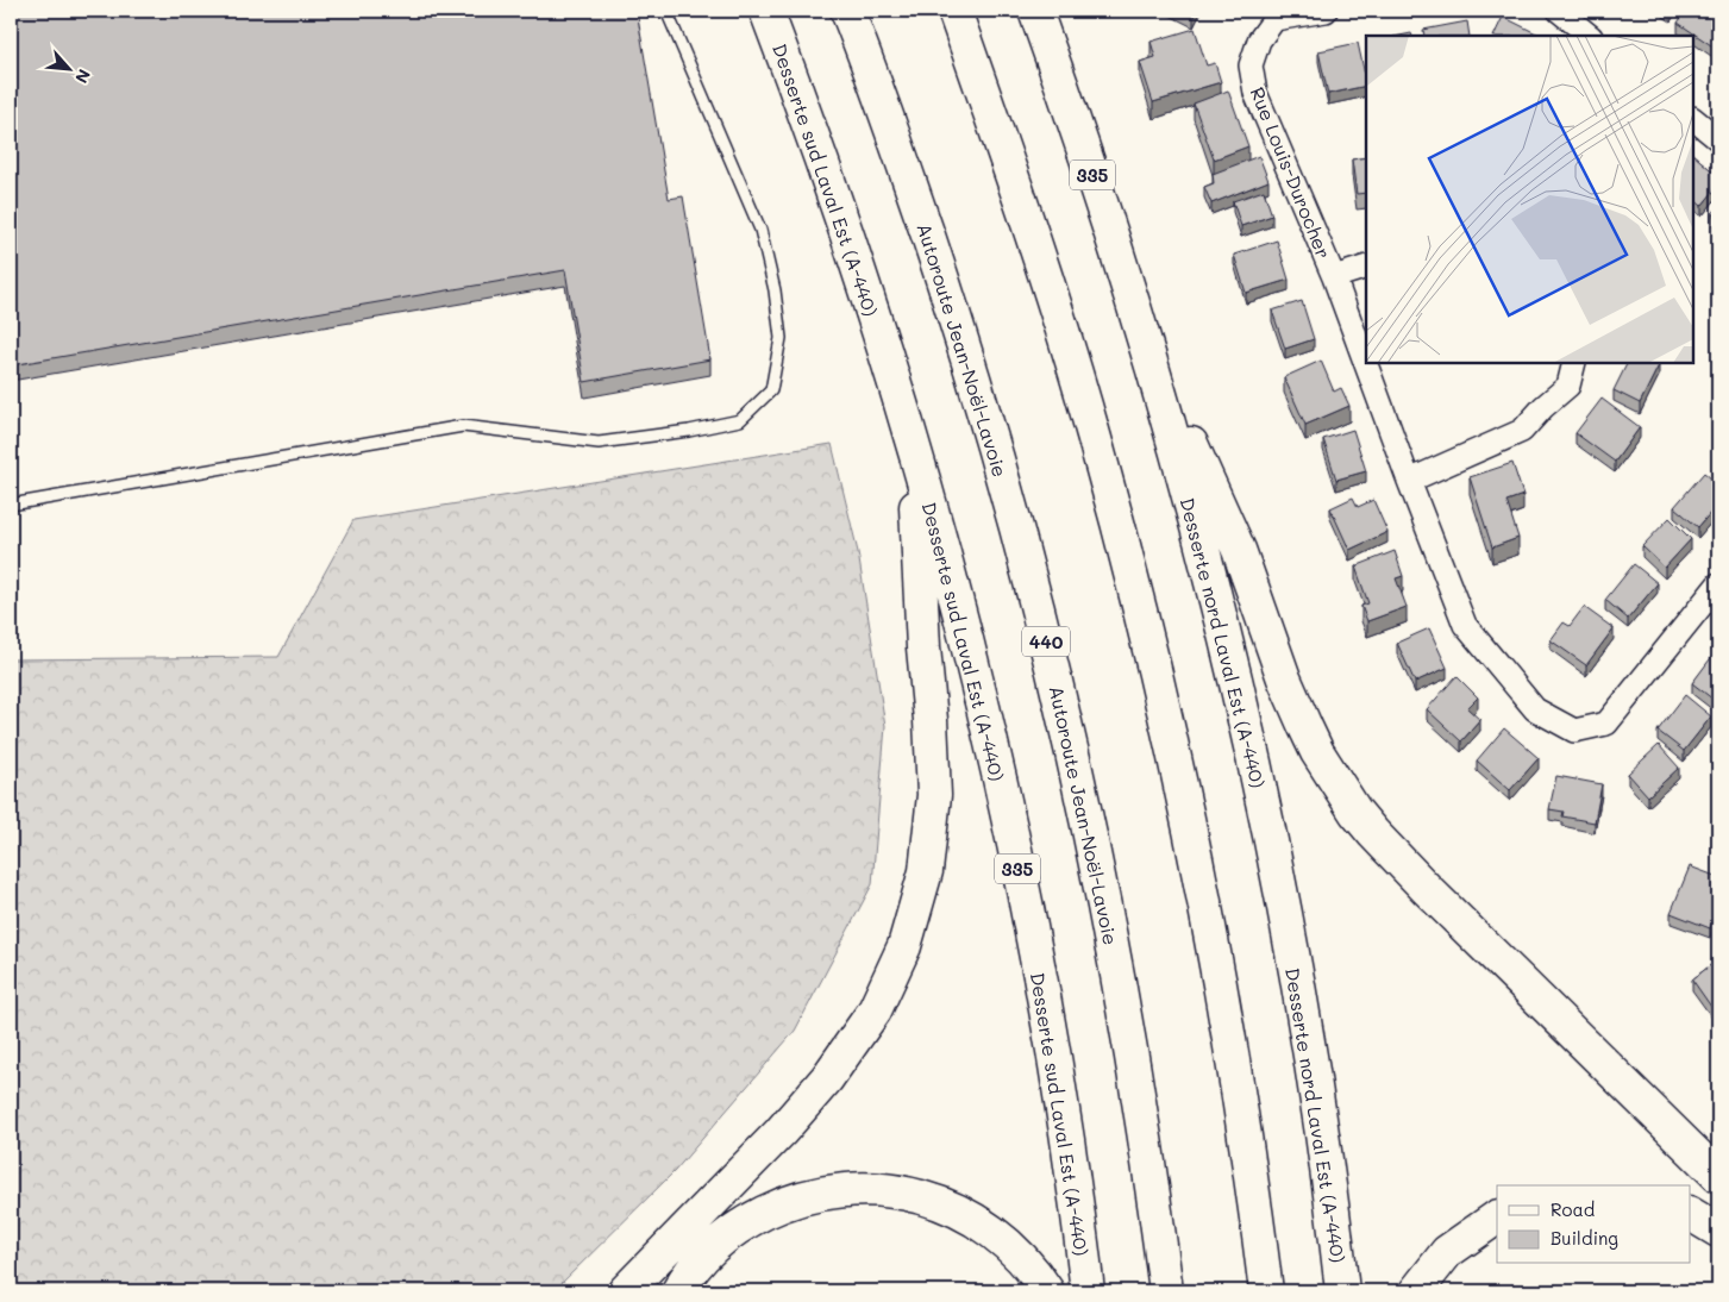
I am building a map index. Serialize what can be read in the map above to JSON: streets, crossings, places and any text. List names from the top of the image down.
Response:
{
  "streets": {
    "highway": [
      "335",
      "Desserte sud Laval Est (A-440)",
      "Autoroute Jean-Noël-Lavoie",
      "440",
      "Desserte nord Laval Est (A-440)"
    ],
    "street": ["Rue Louis-Durocher"]
  },
  "crossings": [
    ["335", "Desserte nord Laval Est (A-440)"]
  ],
  "legend": ["Road", "Building"],
  "north": "bottom right"
}
